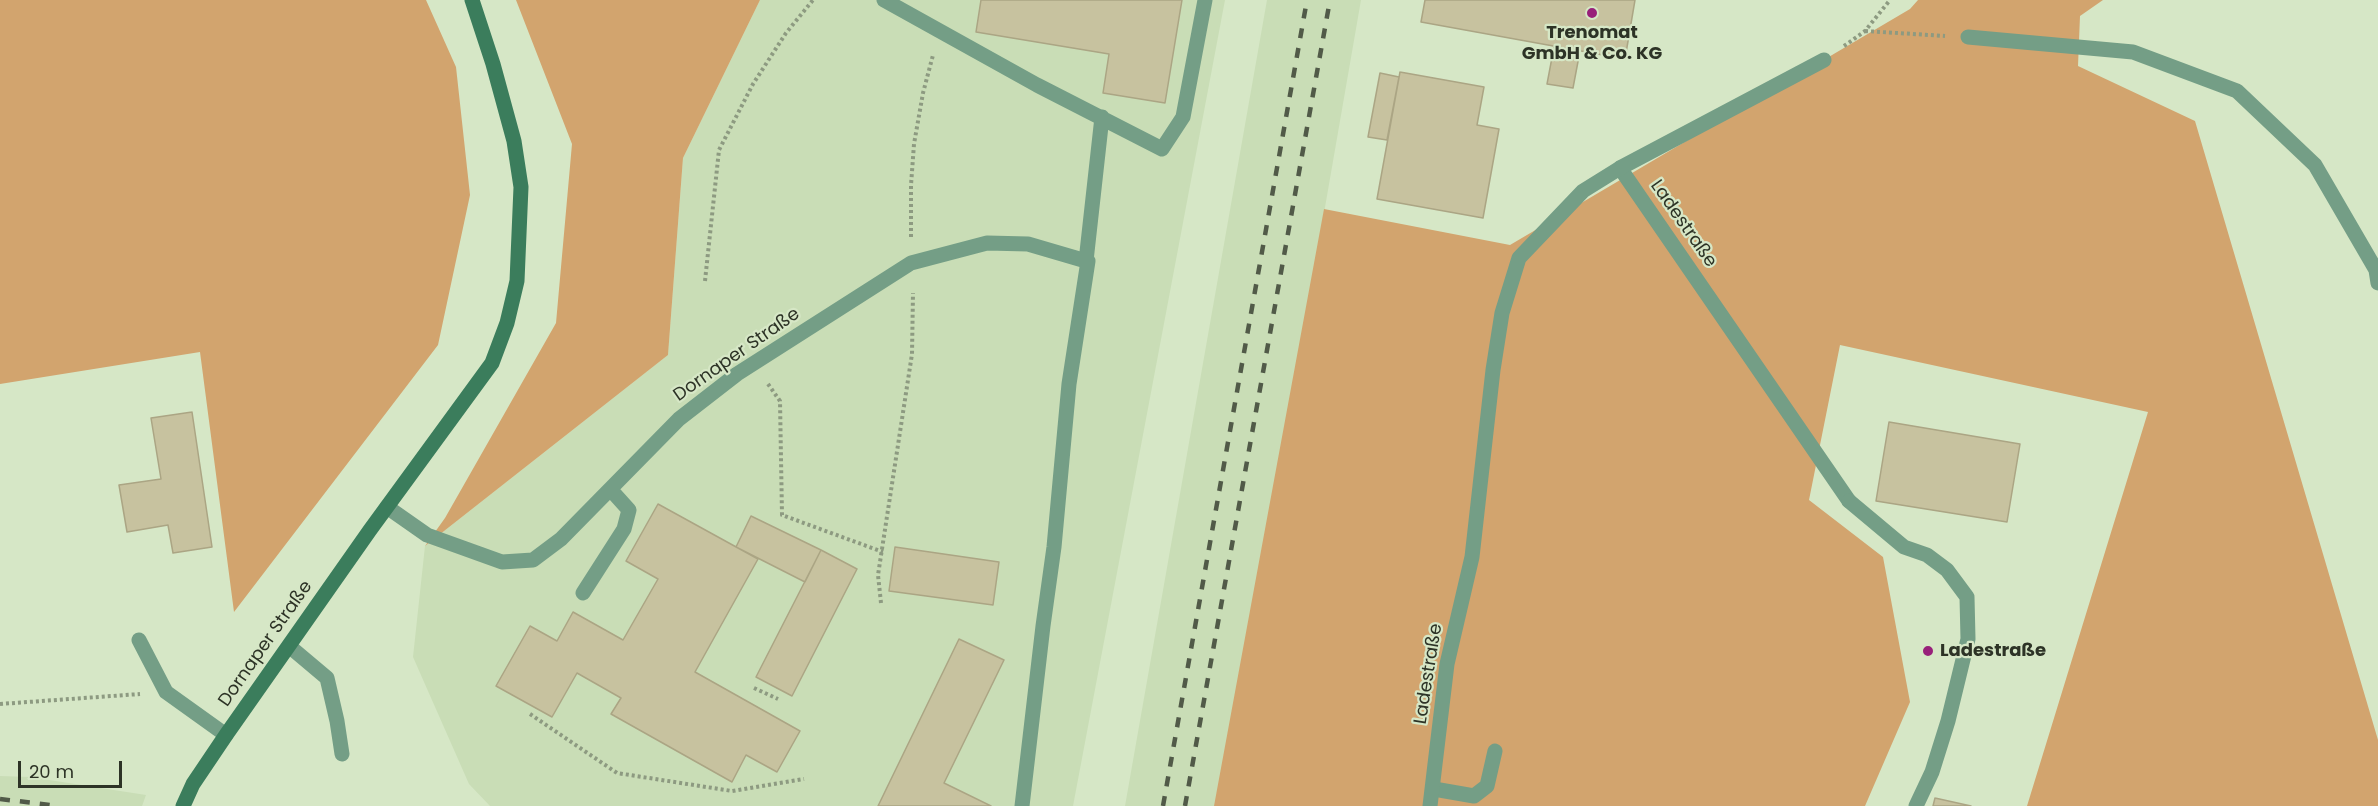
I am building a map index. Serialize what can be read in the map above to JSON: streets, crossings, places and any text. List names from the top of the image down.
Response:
{
  "streets": {
    "main road": ["Dornaper Straße"],
    "street": ["Ladestraße"]
  },
  "places": ["Trenomat GmbH & Co. KG", "Ladestraße"],
  "scale_bar": "20 m"
}
